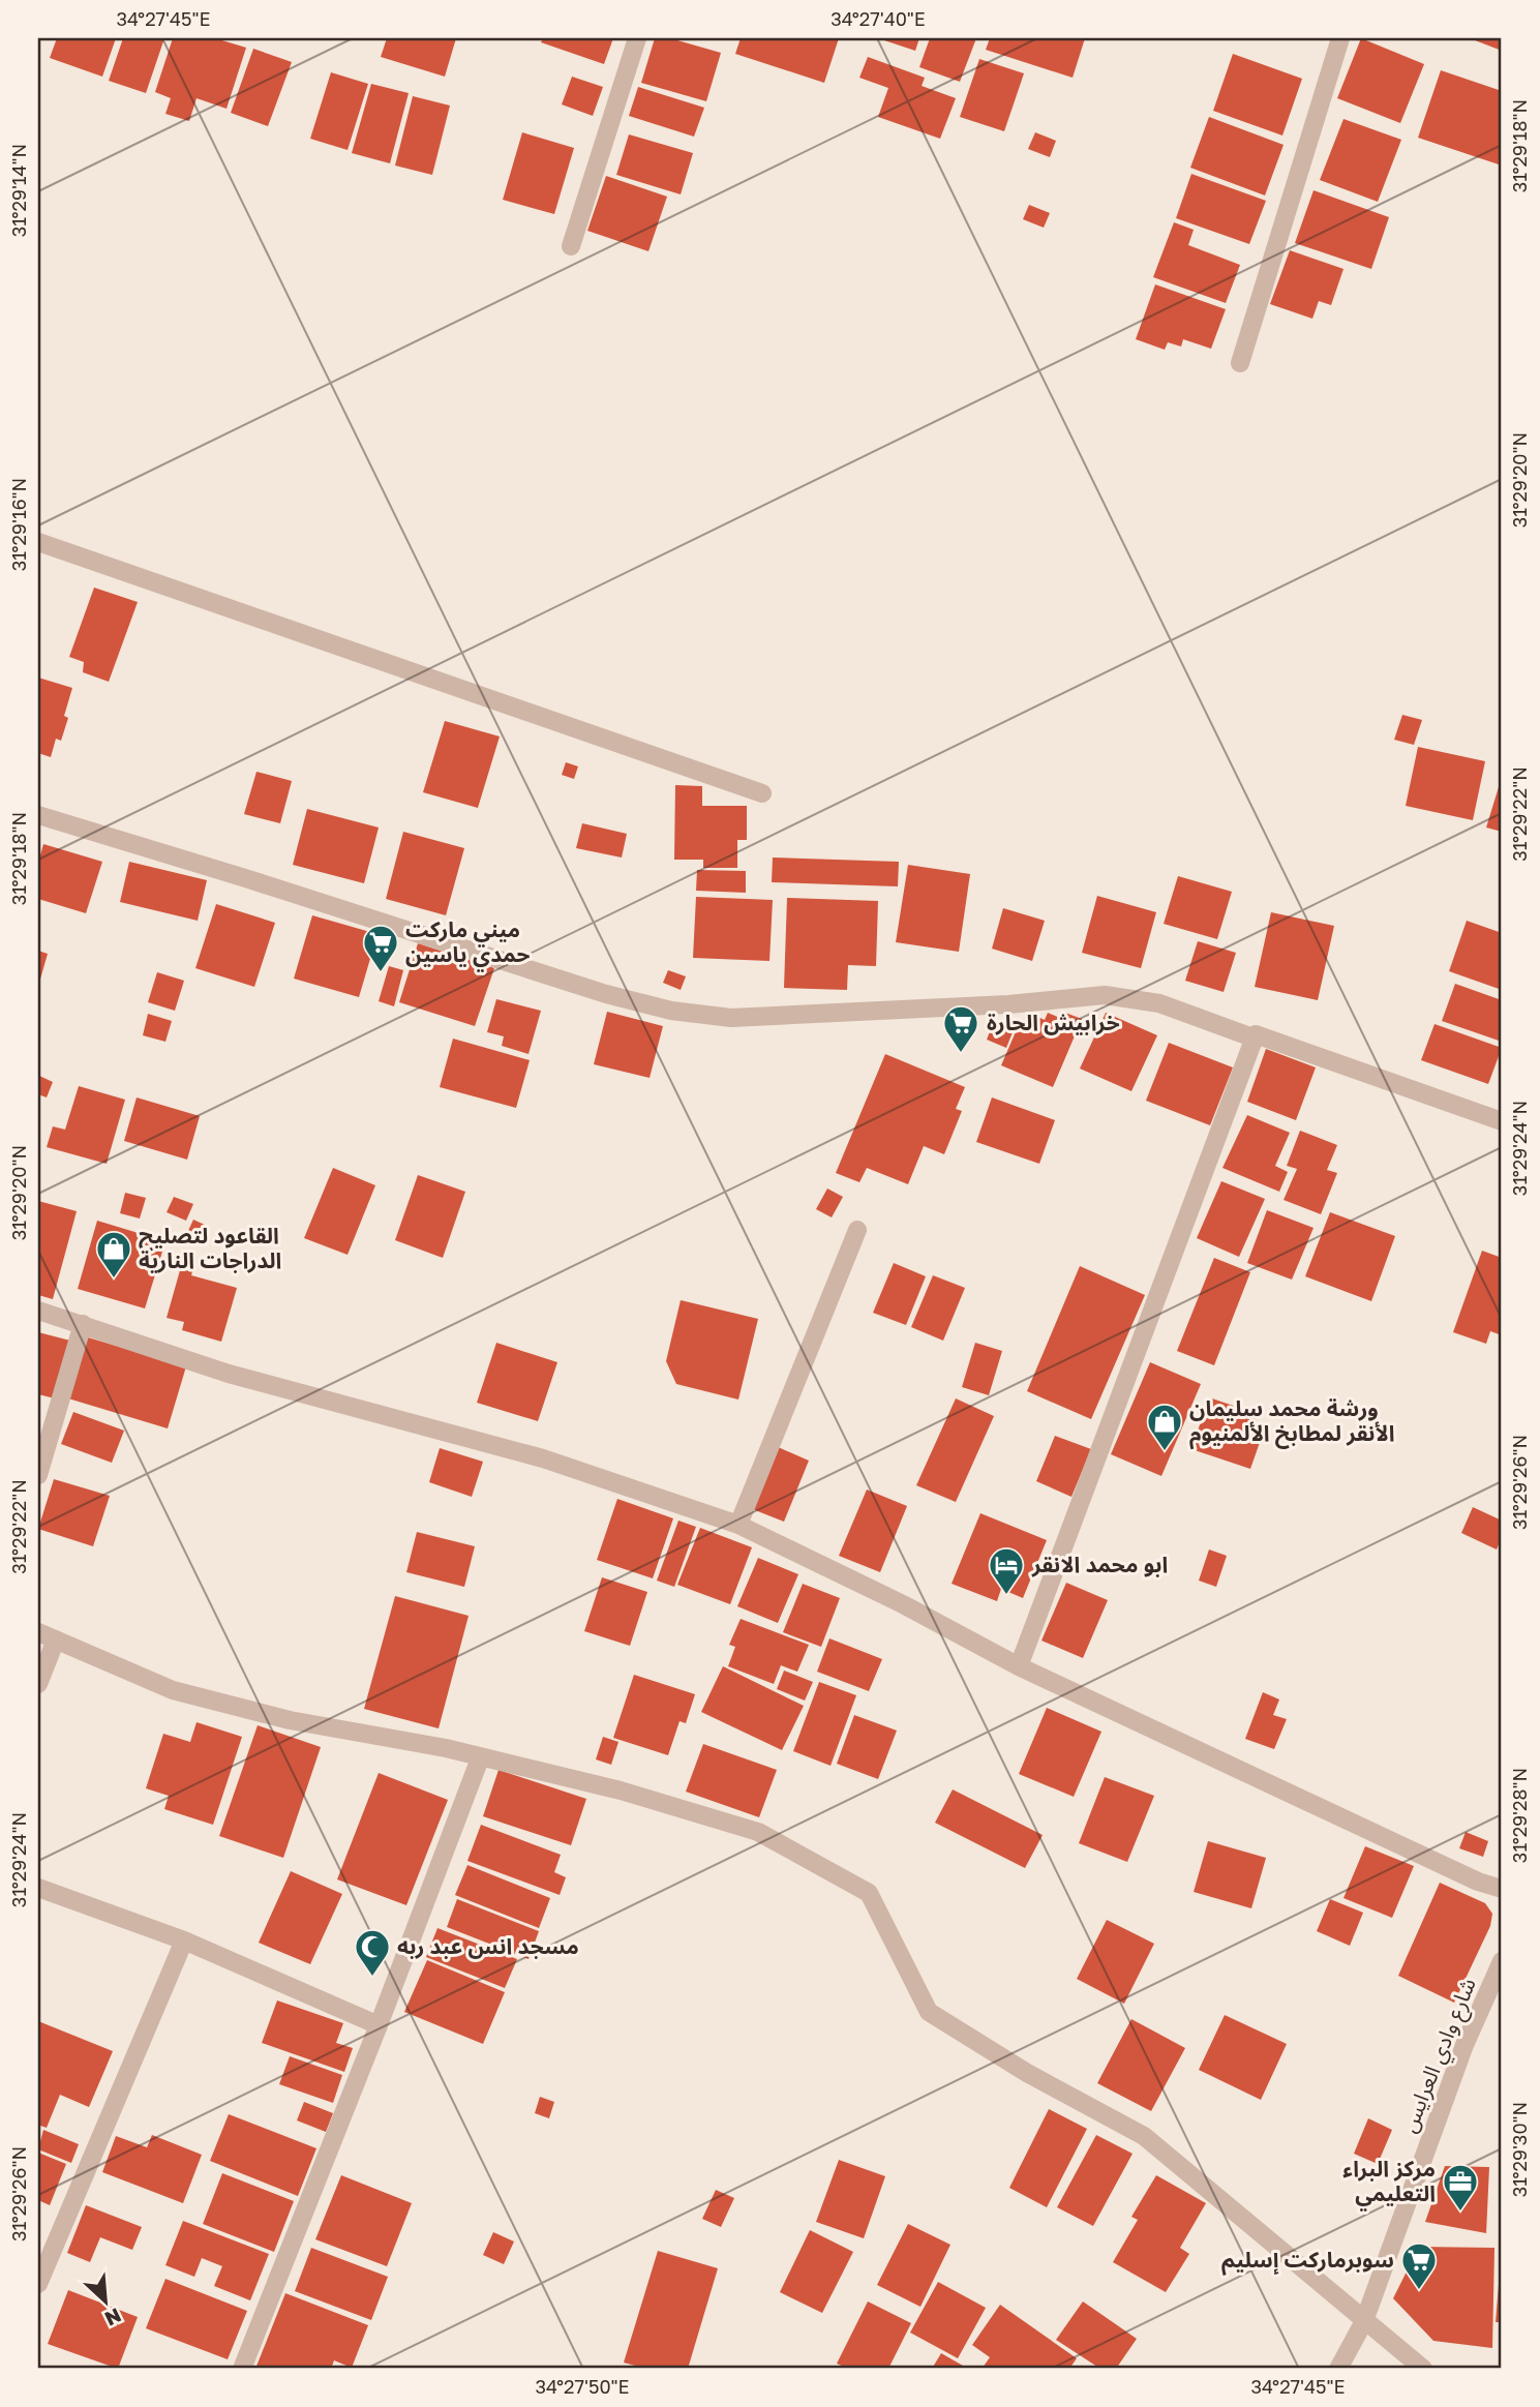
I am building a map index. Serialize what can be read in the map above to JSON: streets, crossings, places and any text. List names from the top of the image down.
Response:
{
  "streets": {
    "street": ["شارع وادي العرايس"]
  },
  "places": {
    "supermarket": ["ميني ماركت حمدي ياسين", "خرابيش الحارة", "سوبرماركت إسليم"],
    "shop": ["القاعود لتصليح الدراجات النارية", "ورشة محمد سليمان الأنقر لمطابخ الألمنيوم"],
    "hotel": ["ابو محمد الانقر"],
    "mosque": ["مسجد انس عبد ربه"],
    "office": ["مركز البراء التعليمي"]
  },
  "north": "bottom right",
  "coordinates": [
    "34°27'45\"E",
    "34°27'40\"E",
    "31°29'18\"N",
    "31°29'14\"N",
    "31°29'20\"N",
    "31°29'16\"N",
    "31°29'22\"N",
    "31°29'24\"N",
    "31°29'26\"N",
    "31°29'28\"N",
    "31°29'30\"N",
    "34°27'50\"E"
  ]
}
